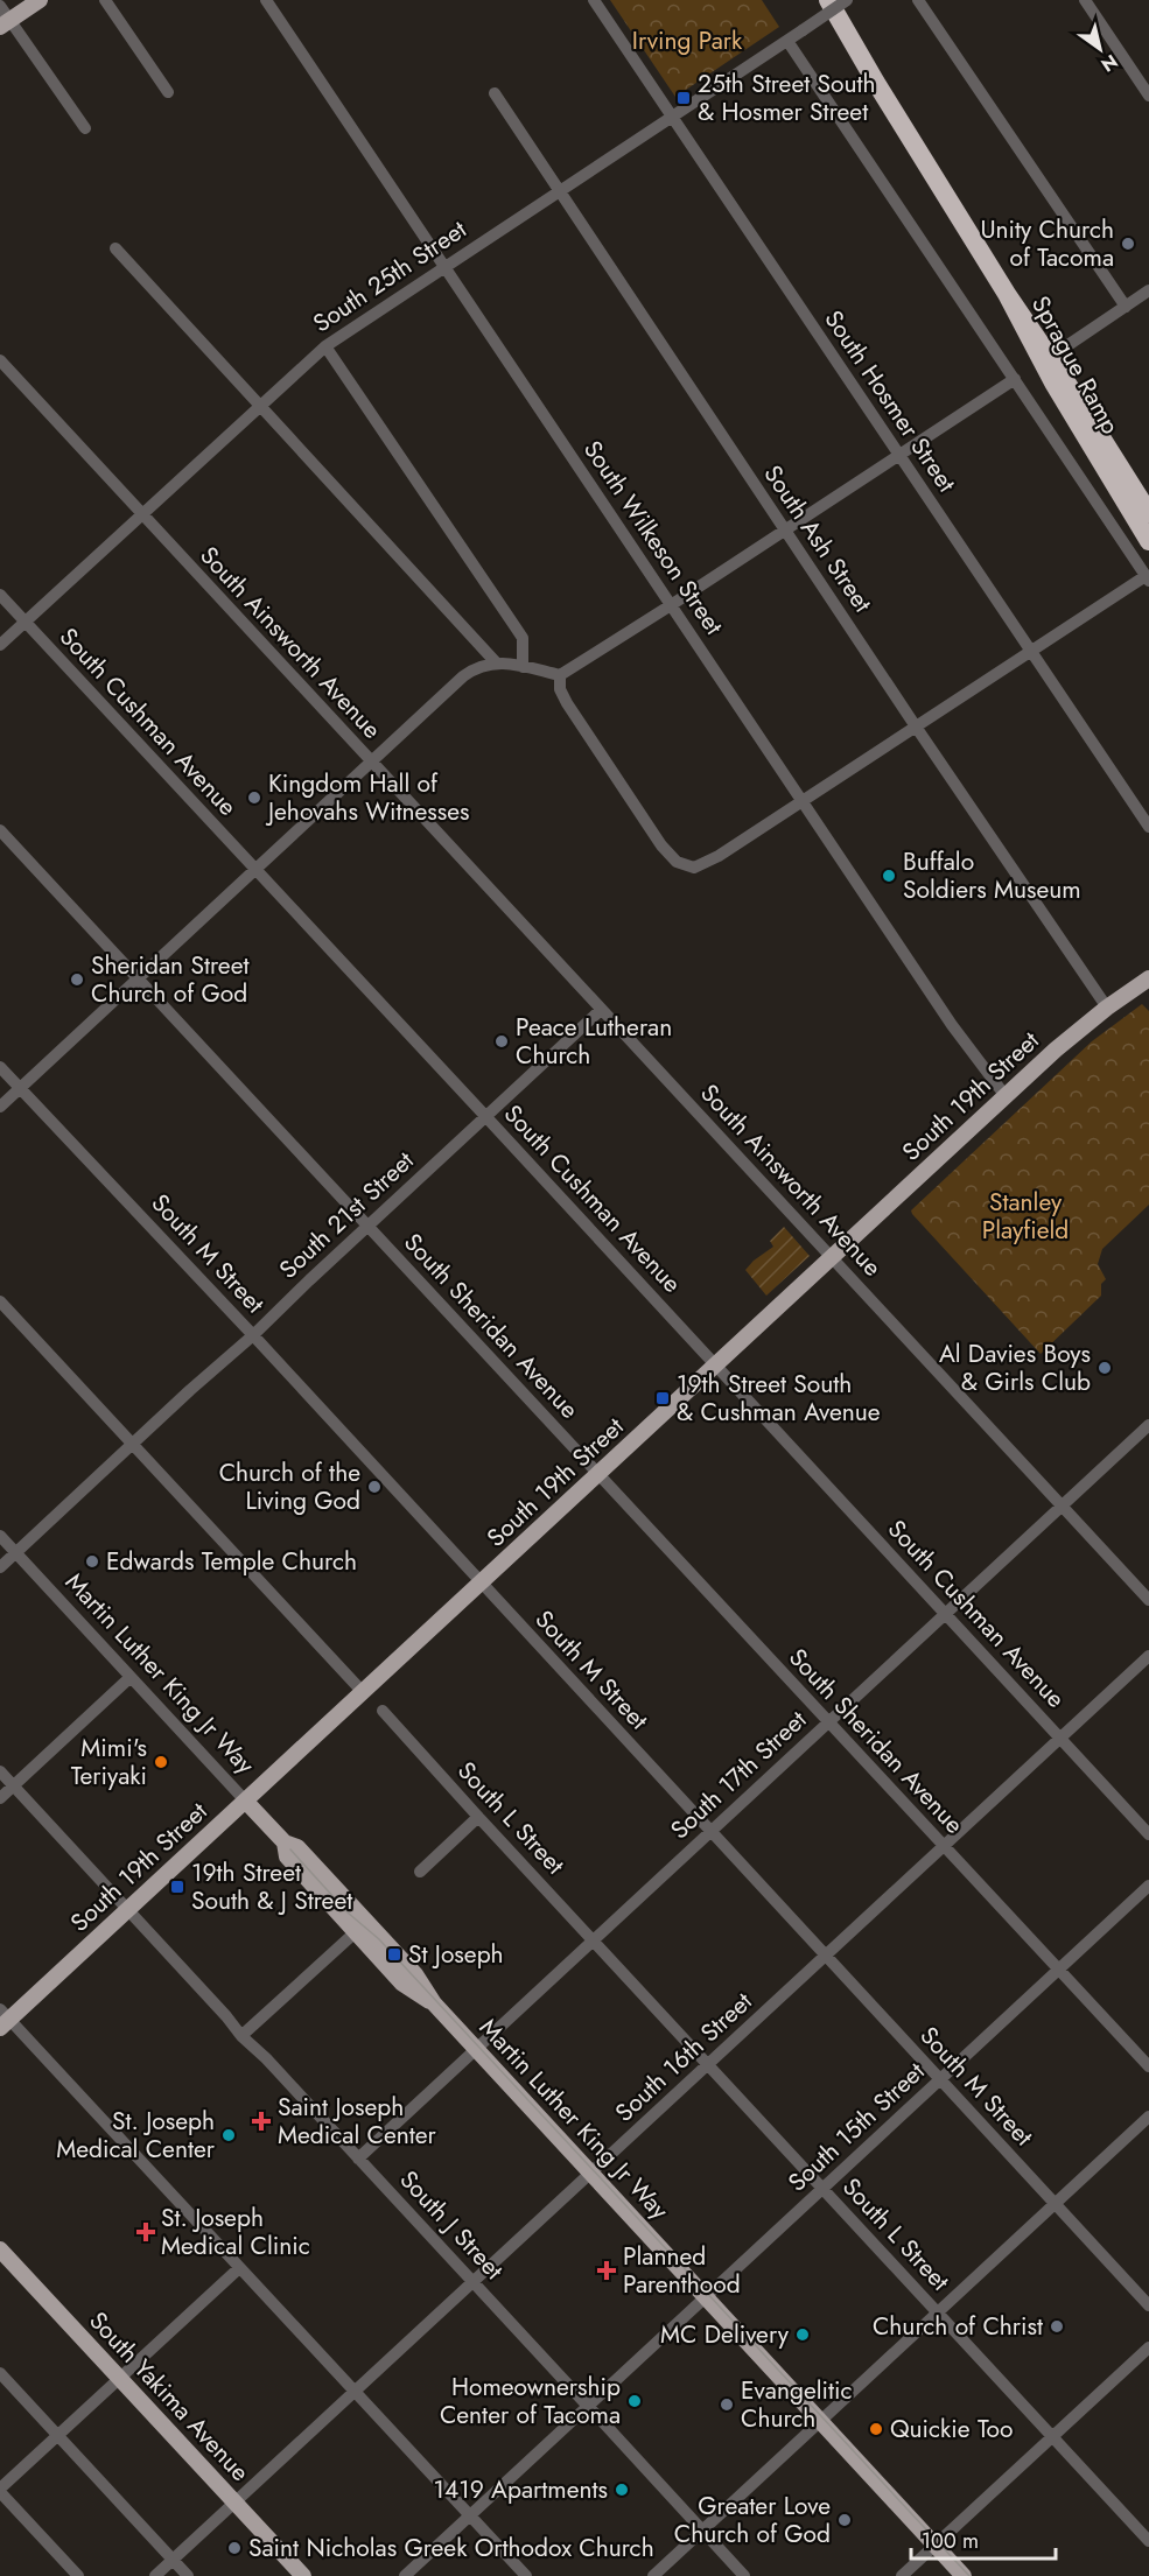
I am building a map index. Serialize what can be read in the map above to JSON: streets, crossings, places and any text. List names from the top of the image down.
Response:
{
  "streets": {
    "highway": ["Sprague Ramp"],
    "main road": ["South 19th Street", "Martin Luther King Jr Way", "South Yakima Avenue"],
    "street": [
      "South 25th Street",
      "South Hosmer Street",
      "South Wilkeson Street",
      "South Ash Street",
      "South Ainsworth Avenue",
      "South Cushman Avenue",
      "South 21st Street",
      "South M Street",
      "South Sheridan Avenue",
      "South 17th Street",
      "South L Street",
      "South 16th Street",
      "South 15th Street",
      "South J Street"
    ]
  },
  "crossings": [
    ["South 25th Street", "South Hosmer Street"],
    ["South 25th Street", "South Wilkeson Street"],
    ["South 25th Street", "South Ash Street"],
    ["South 25th Street", "South Ainsworth Avenue"],
    ["South 25th Street", "South Cushman Avenue"],
    ["South Wilkeson Street", "South 19th Street"],
    ["South Ash Street", "South 19th Street"],
    ["South Ainsworth Avenue", "South 19th Street"],
    ["South Ainsworth Avenue", "South 21st Street"],
    ["South Ainsworth Avenue", "South 17th Street"],
    ["South Cushman Avenue", "South 19th Street"],
    ["South Cushman Avenue", "South 21st Street"],
    ["South Cushman Avenue", "South 17th Street"],
    ["South Cushman Avenue", "South 16th Street"],
    ["South 19th Street", "South M Street"],
    ["South 19th Street", "South Sheridan Avenue"],
    ["South 19th Street", "Martin Luther King Jr Way"],
    ["South 21st Street", "South M Street"],
    ["South 21st Street", "South Sheridan Avenue"],
    ["South 21st Street", "Martin Luther King Jr Way"],
    ["South M Street", "South 17th Street"],
    ["South M Street", "South 16th Street"],
    ["South M Street", "South 15th Street"],
    ["South Sheridan Avenue", "South 17th Street"],
    ["South Sheridan Avenue", "South 16th Street"],
    ["South Sheridan Avenue", "South 15th Street"],
    ["Martin Luther King Jr Way", "South 17th Street"],
    ["Martin Luther King Jr Way", "South 16th Street"],
    ["Martin Luther King Jr Way", "South 15th Street"],
    ["South 17th Street", "South L Street"],
    ["South 17th Street", "South J Street"],
    ["South L Street", "South 16th Street"],
    ["South L Street", "South 15th Street"],
    ["South 16th Street", "South J Street"],
    ["South 16th Street", "South Yakima Avenue"],
    ["South 15th Street", "South J Street"]
  ],
  "parks": ["Irving Park", "Stanley Playfield"],
  "places": {
    "transit": [
      "25th Street South & Hosmer Street",
      "19th Street South & Cushman Avenue",
      "19th Street South & J Street",
      "St Joseph"
    ],
    "other": [
      "Unity Church of Tacoma",
      "Kingdom Hall of Jehovahs Witnesses",
      "Buffalo Soldiers Museum",
      "Sheridan Street Church of God",
      "Peace Lutheran Church",
      "Al Davies Boys & Girls Club",
      "Church of the Living God",
      "Edwards Temple Church",
      "Mimi's Teriyaki",
      "St. Joseph Medical Center",
      "Church of Christ",
      "MC Delivery",
      "Homeownership Center of Tacoma",
      "Evangelitic Church",
      "Quickie Too",
      "1419 Apartments",
      "Greater Love Church of God",
      "Saint Nicholas Greek Orthodox Church"
    ],
    "health": ["Saint Joseph Medical Center", "St. Joseph Medical Clinic", "Planned Parenthood"]
  },
  "scale_bar": "100 m",
  "north": "bottom right"
}
